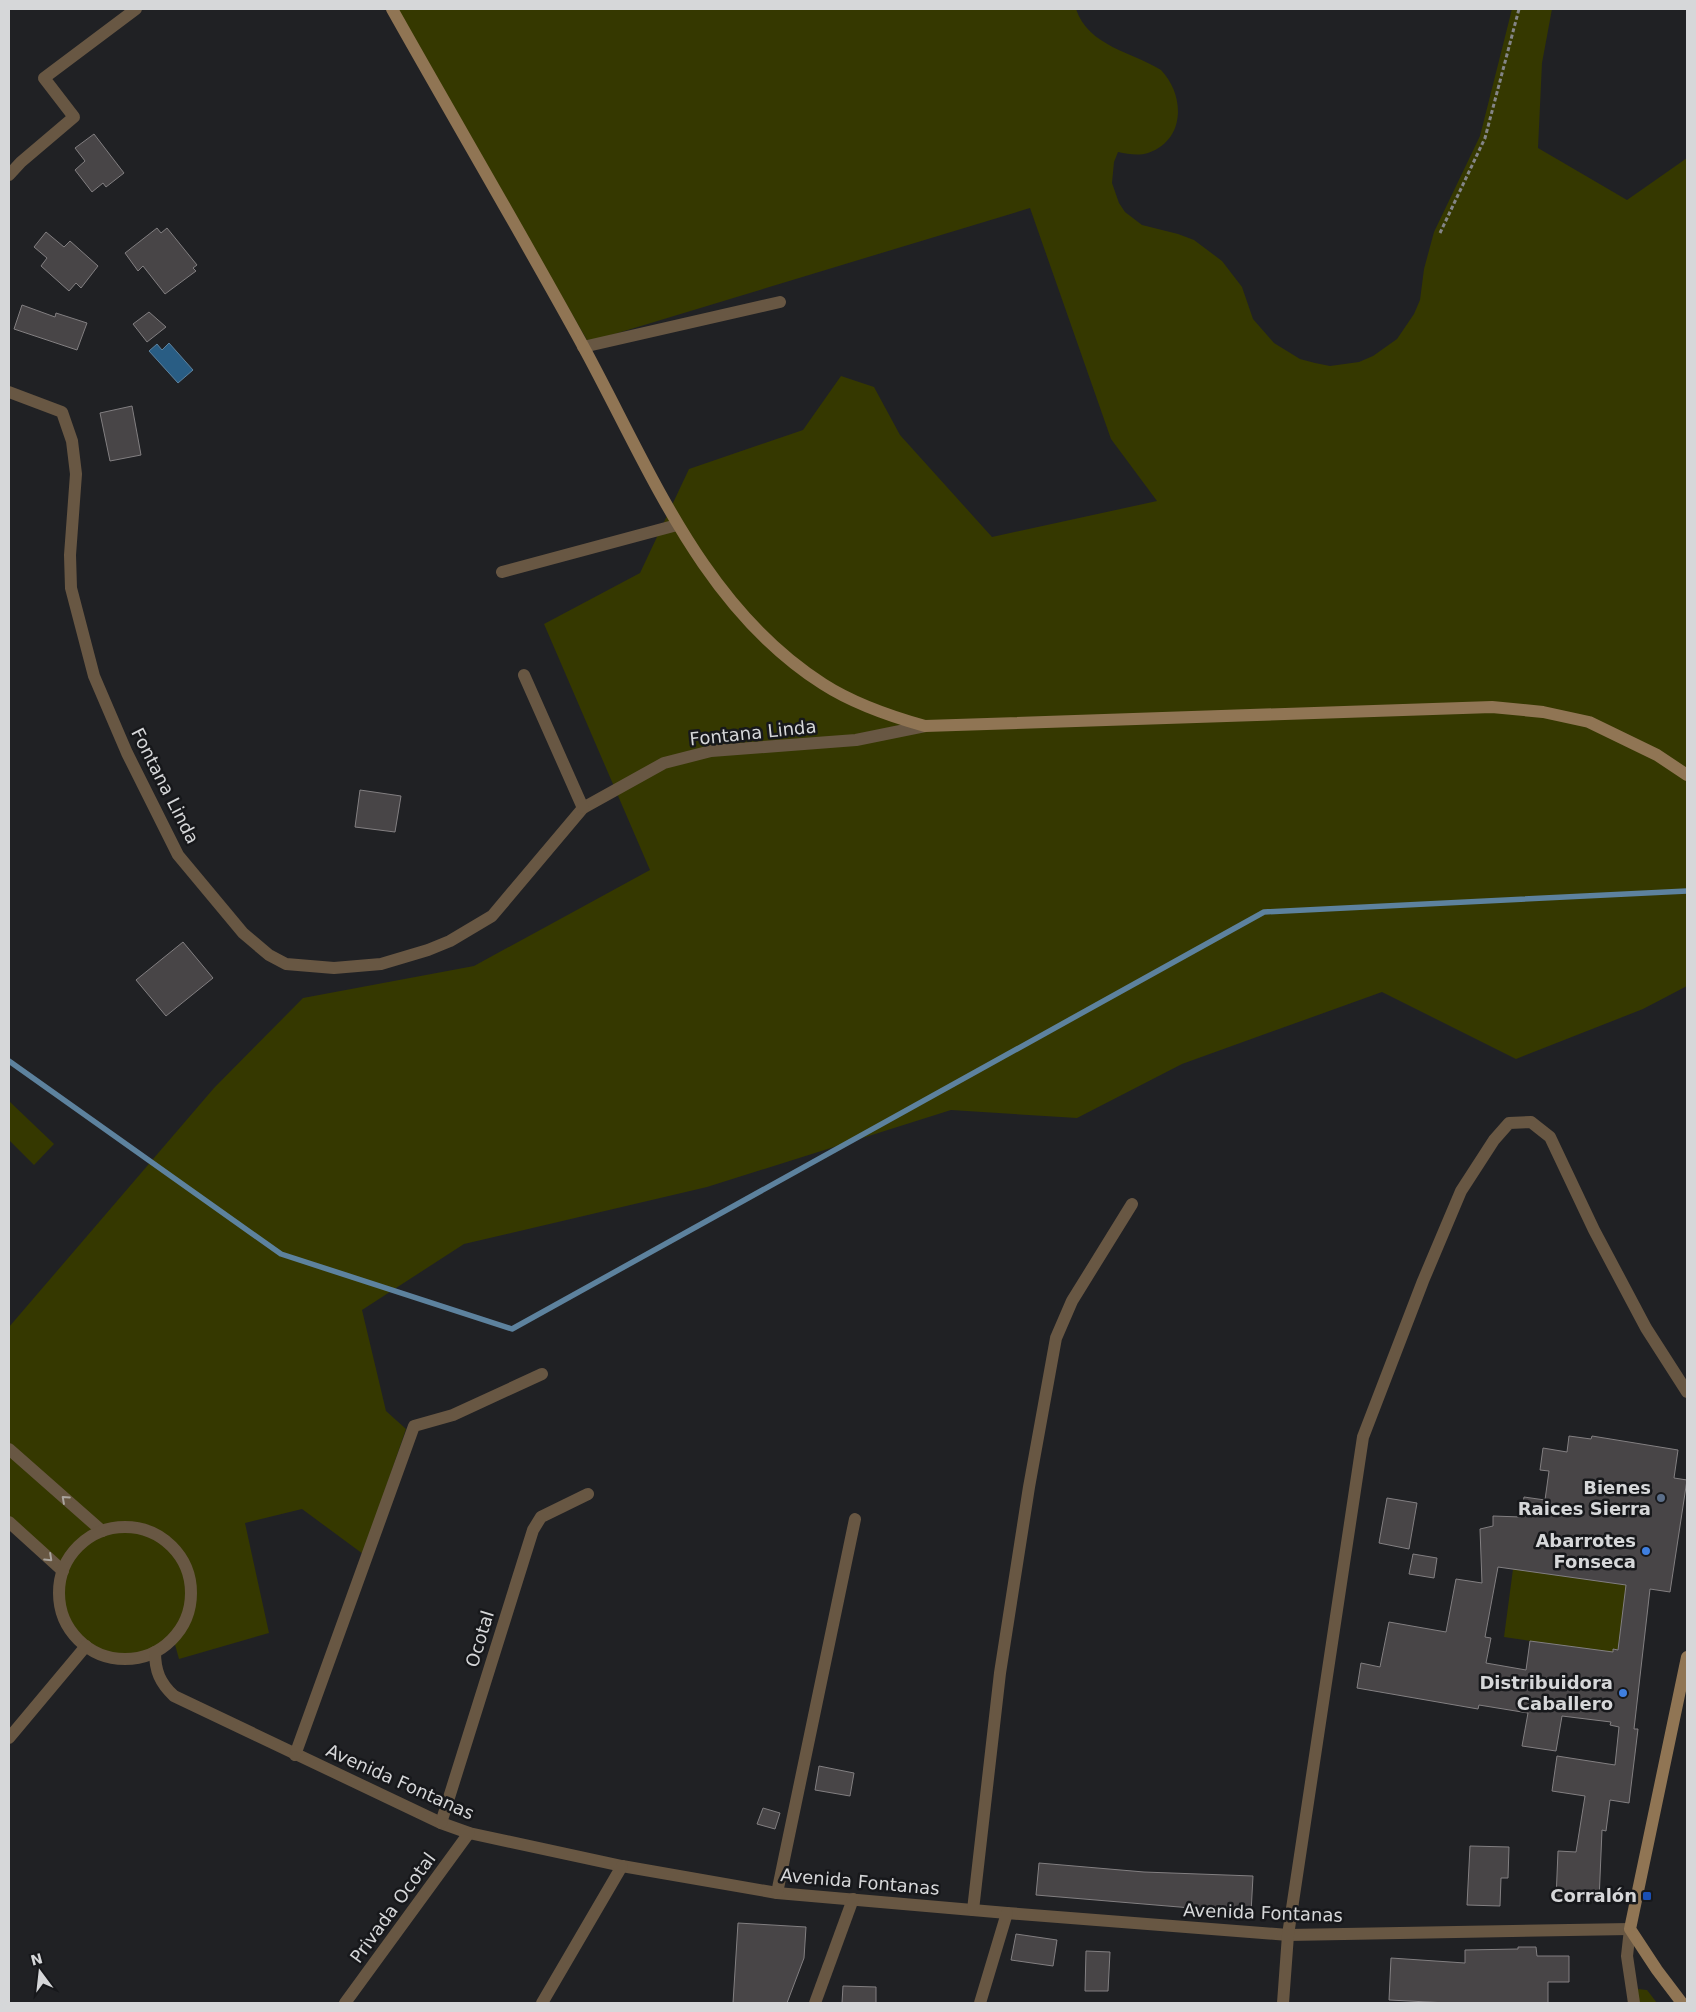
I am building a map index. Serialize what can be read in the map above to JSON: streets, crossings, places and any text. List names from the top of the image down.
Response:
{
  "streets": {
    "street": [
      "Fontana Linda",
      "Ocotal",
      "Avenida Fontanas",
      "Privada Ocotal"
    ]
  },
  "crossings": [
    ["Ocotal", "Avenida Fontanas"],
    ["Avenida Fontanas", "Privada Ocotal"]
  ],
  "places": {
    "other": ["Bienes Raices Sierra", "Abarrotes Fonseca", "Distribuidora Caballero"],
    "transit": ["Corralón"]
  },
  "north": "top"
}
